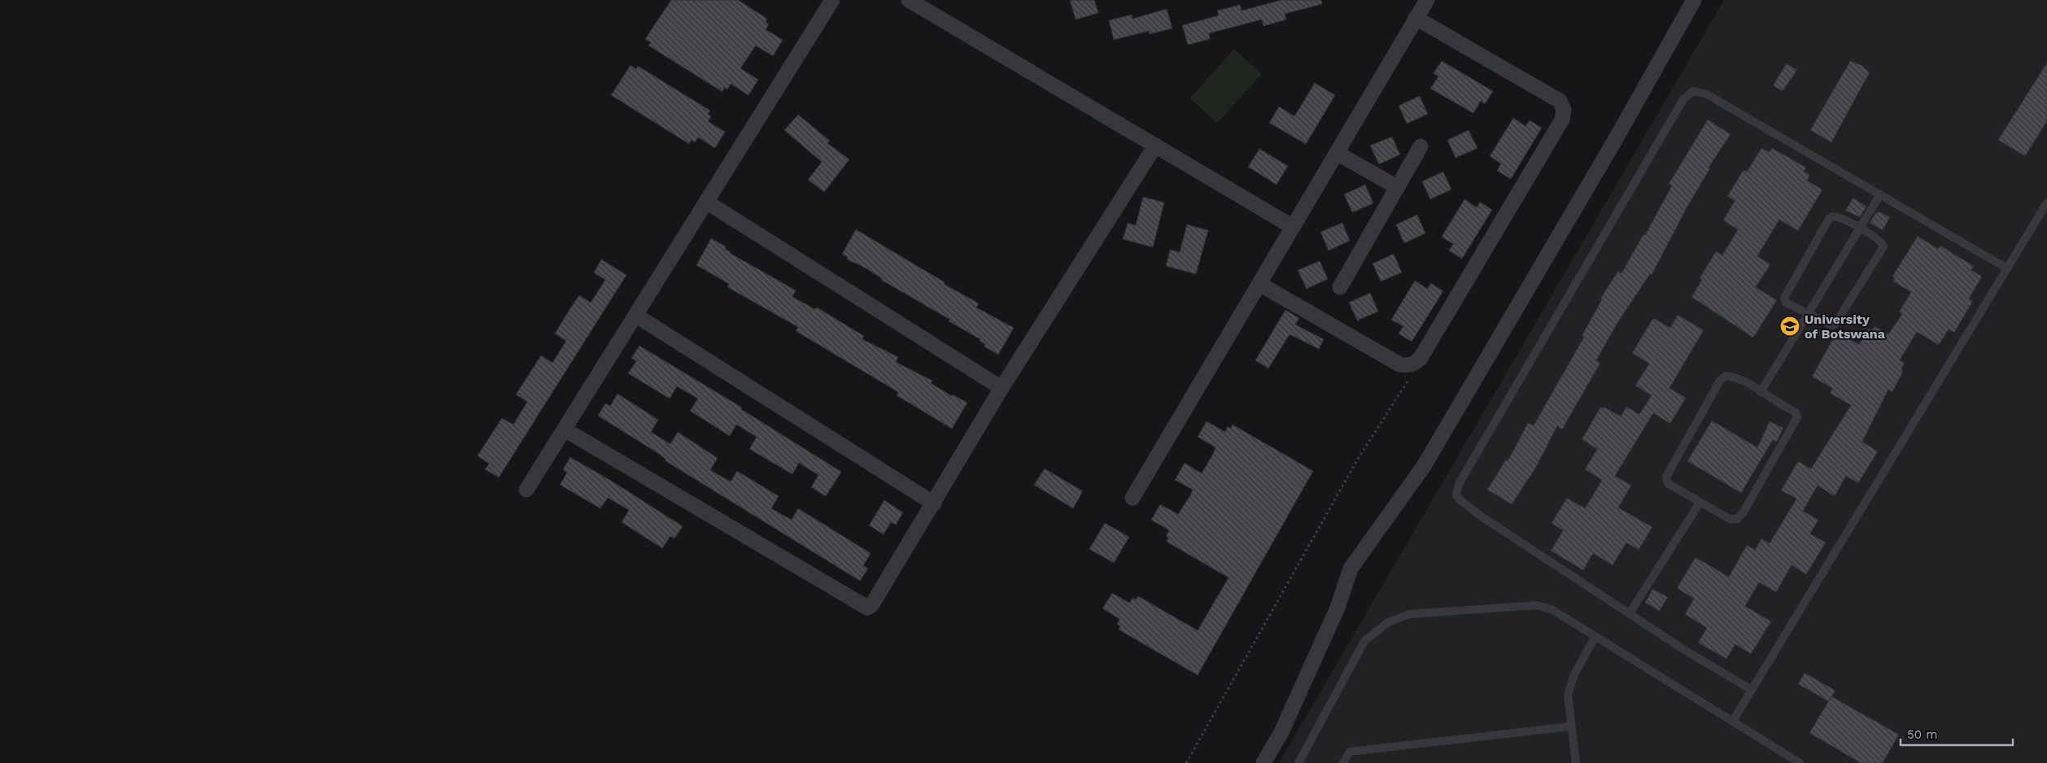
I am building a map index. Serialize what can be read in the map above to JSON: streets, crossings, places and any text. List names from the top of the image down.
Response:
{
  "places": {
    "school or university": ["University of Botswana"]
  },
  "scale_bar": "50 m"
}
